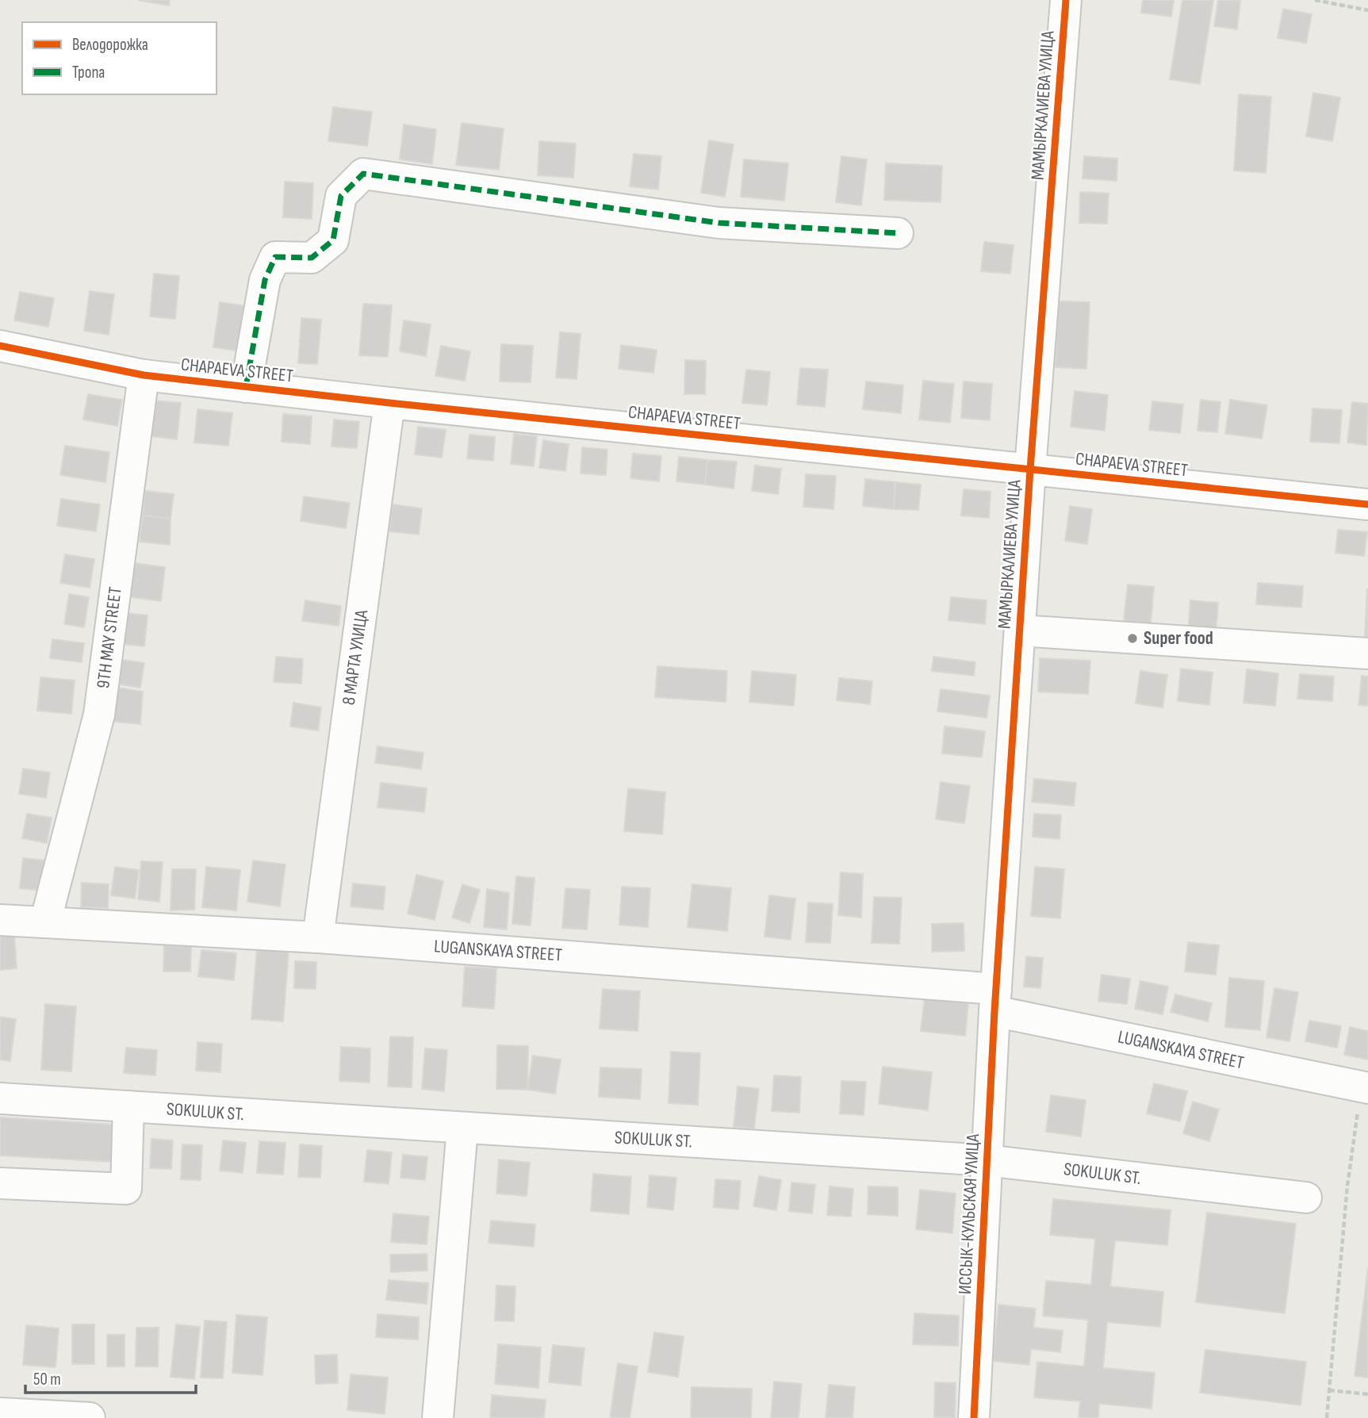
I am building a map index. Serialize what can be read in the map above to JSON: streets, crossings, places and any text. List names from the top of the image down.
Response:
{
  "streets": {
    "street": [
      "МАМЫРКАЛИЕВА УЛИЦА",
      "CHAPAEVA STREET",
      "9TH MAY STREET",
      "8 МАРТА УЛИЦА",
      "LUGANSKAYA STREET",
      "SOKULUK ST.",
      "ИССЫК-КУЛЬСКАЯ УЛИЦА"
    ]
  },
  "crossings": [
    ["МАМЫРКАЛИЕВА УЛИЦА", "CHAPAEVA STREET"],
    ["МАМЫРКАЛИЕВА УЛИЦА", "LUGANSKAYA STREET"],
    ["МАМЫРКАЛИЕВА УЛИЦА", "ИССЫК-КУЛЬСКАЯ УЛИЦА"],
    ["CHAPAEVA STREET", "9TH MAY STREET"],
    ["CHAPAEVA STREET", "8 МАРТА УЛИЦА"],
    ["9TH MAY STREET", "LUGANSKAYA STREET"],
    ["8 МАРТА УЛИЦА", "LUGANSKAYA STREET"],
    ["LUGANSKAYA STREET", "ИССЫК-КУЛЬСКАЯ УЛИЦА"],
    ["SOKULUK ST.", "ИССЫК-КУЛЬСКАЯ УЛИЦА"]
  ],
  "places": ["Super food"],
  "legend": ["Велодорожка", "Тропа"],
  "scale_bar": "50 m"
}
